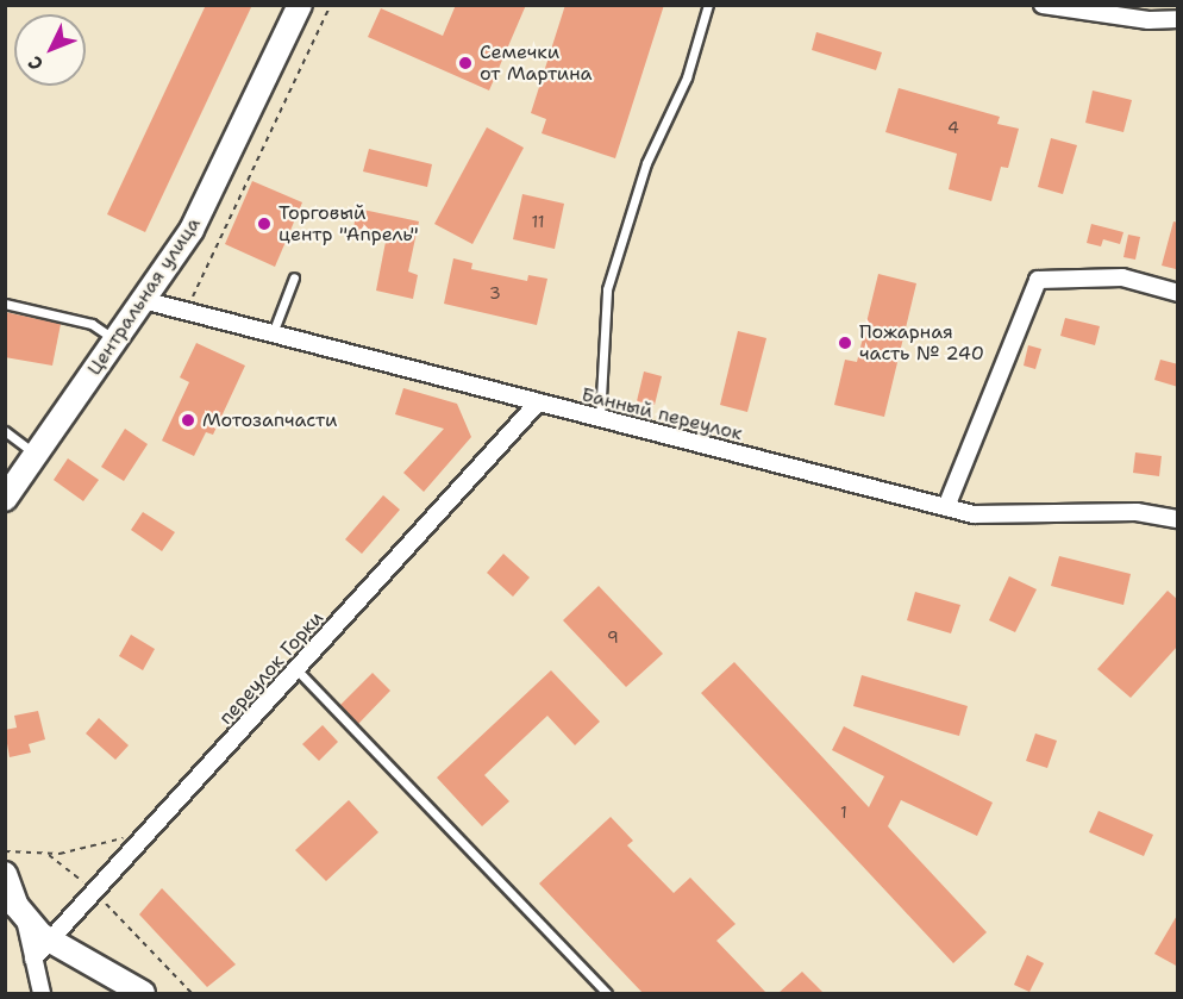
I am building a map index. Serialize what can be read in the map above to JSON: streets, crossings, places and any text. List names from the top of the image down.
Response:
{
  "streets": {
    "main road": ["Центральная улица"],
    "street": ["Банный переулок", "переулок Горки"]
  },
  "crossings": [
    ["Центральная улица", "Банный переулок"],
    ["Банный переулок", "переулок Горки"]
  ],
  "places": [
    "Семечки от Мартина",
    "Торговый центр \"Апрель\"",
    "Пожарная часть № 240",
    "Мотозапчасти"
  ],
  "house_numbers": [
    "4",
    "11",
    "3",
    "9",
    "1"
  ],
  "north": "bottom left"
}
